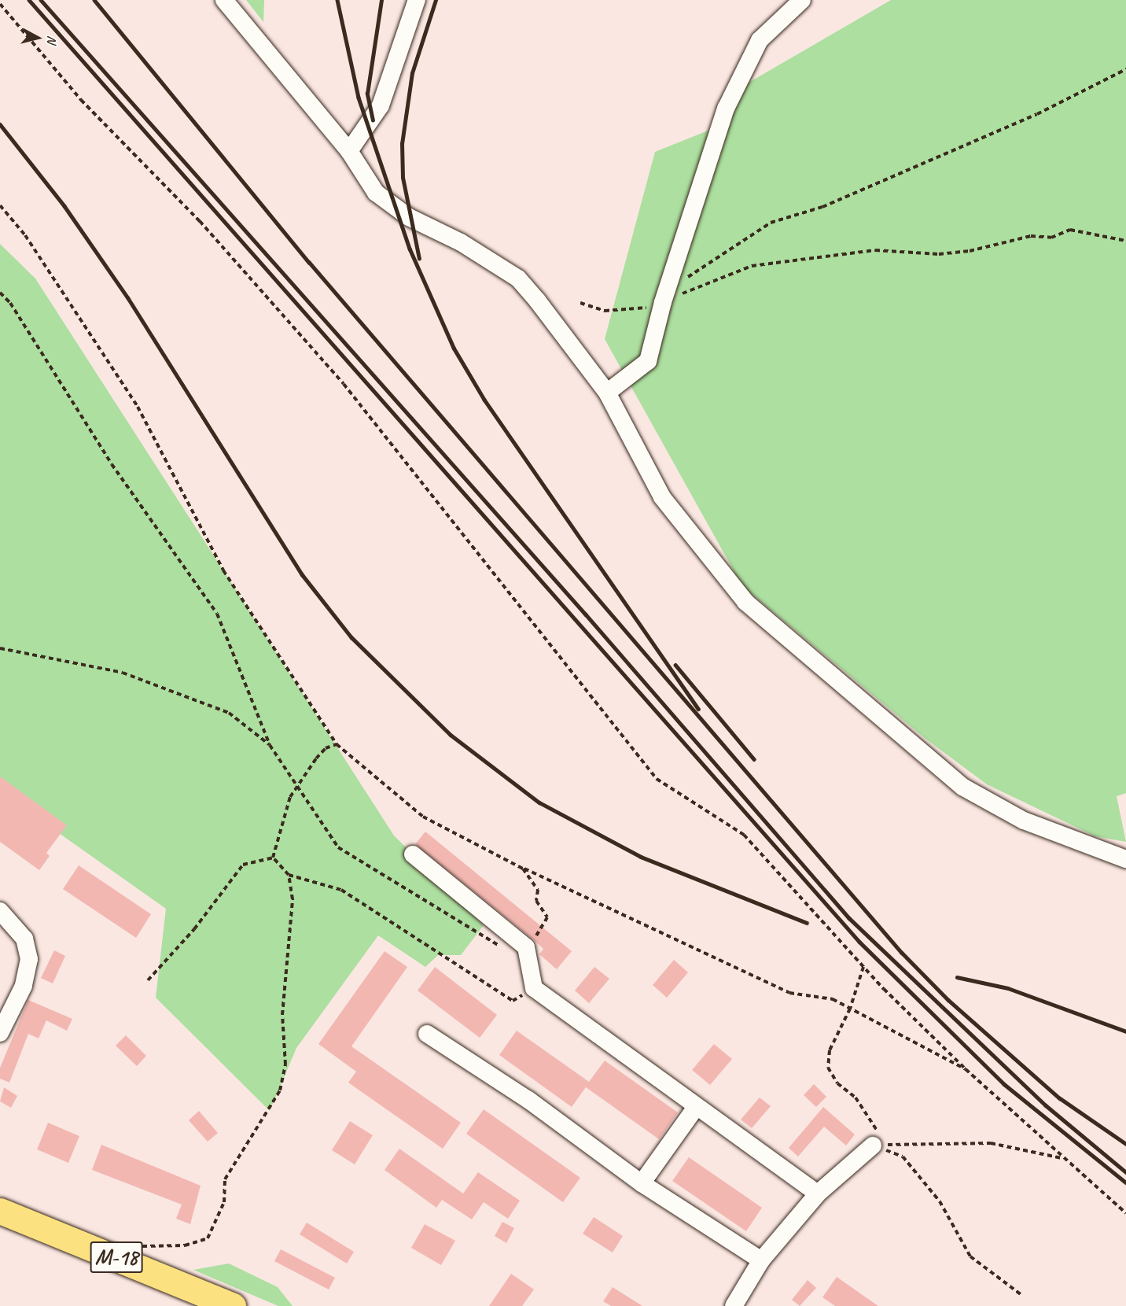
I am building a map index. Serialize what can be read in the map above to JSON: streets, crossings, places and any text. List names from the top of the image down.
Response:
{
  "streets": {
    "highway": ["М-18"]
  },
  "north": "right"
}
